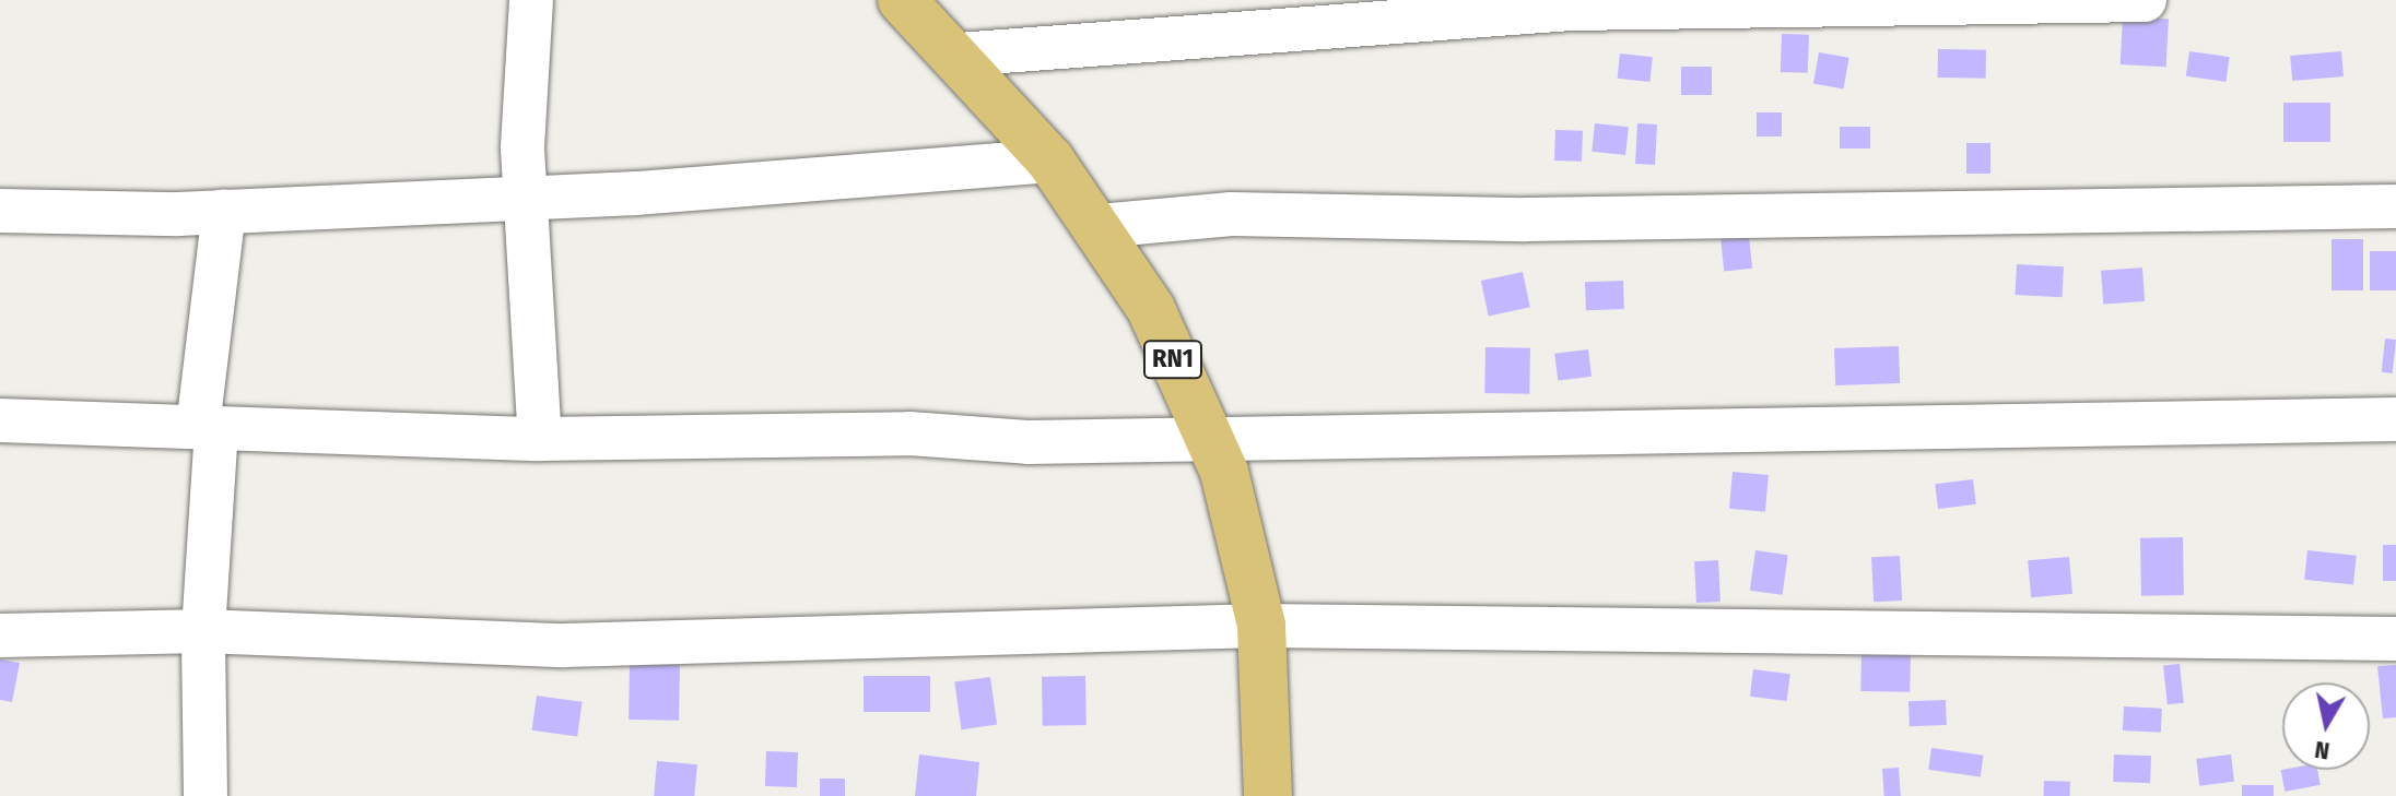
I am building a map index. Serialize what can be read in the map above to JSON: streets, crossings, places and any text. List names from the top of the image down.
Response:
{
  "streets": {
    "highway": ["RN1"]
  },
  "north": "bottom"
}
